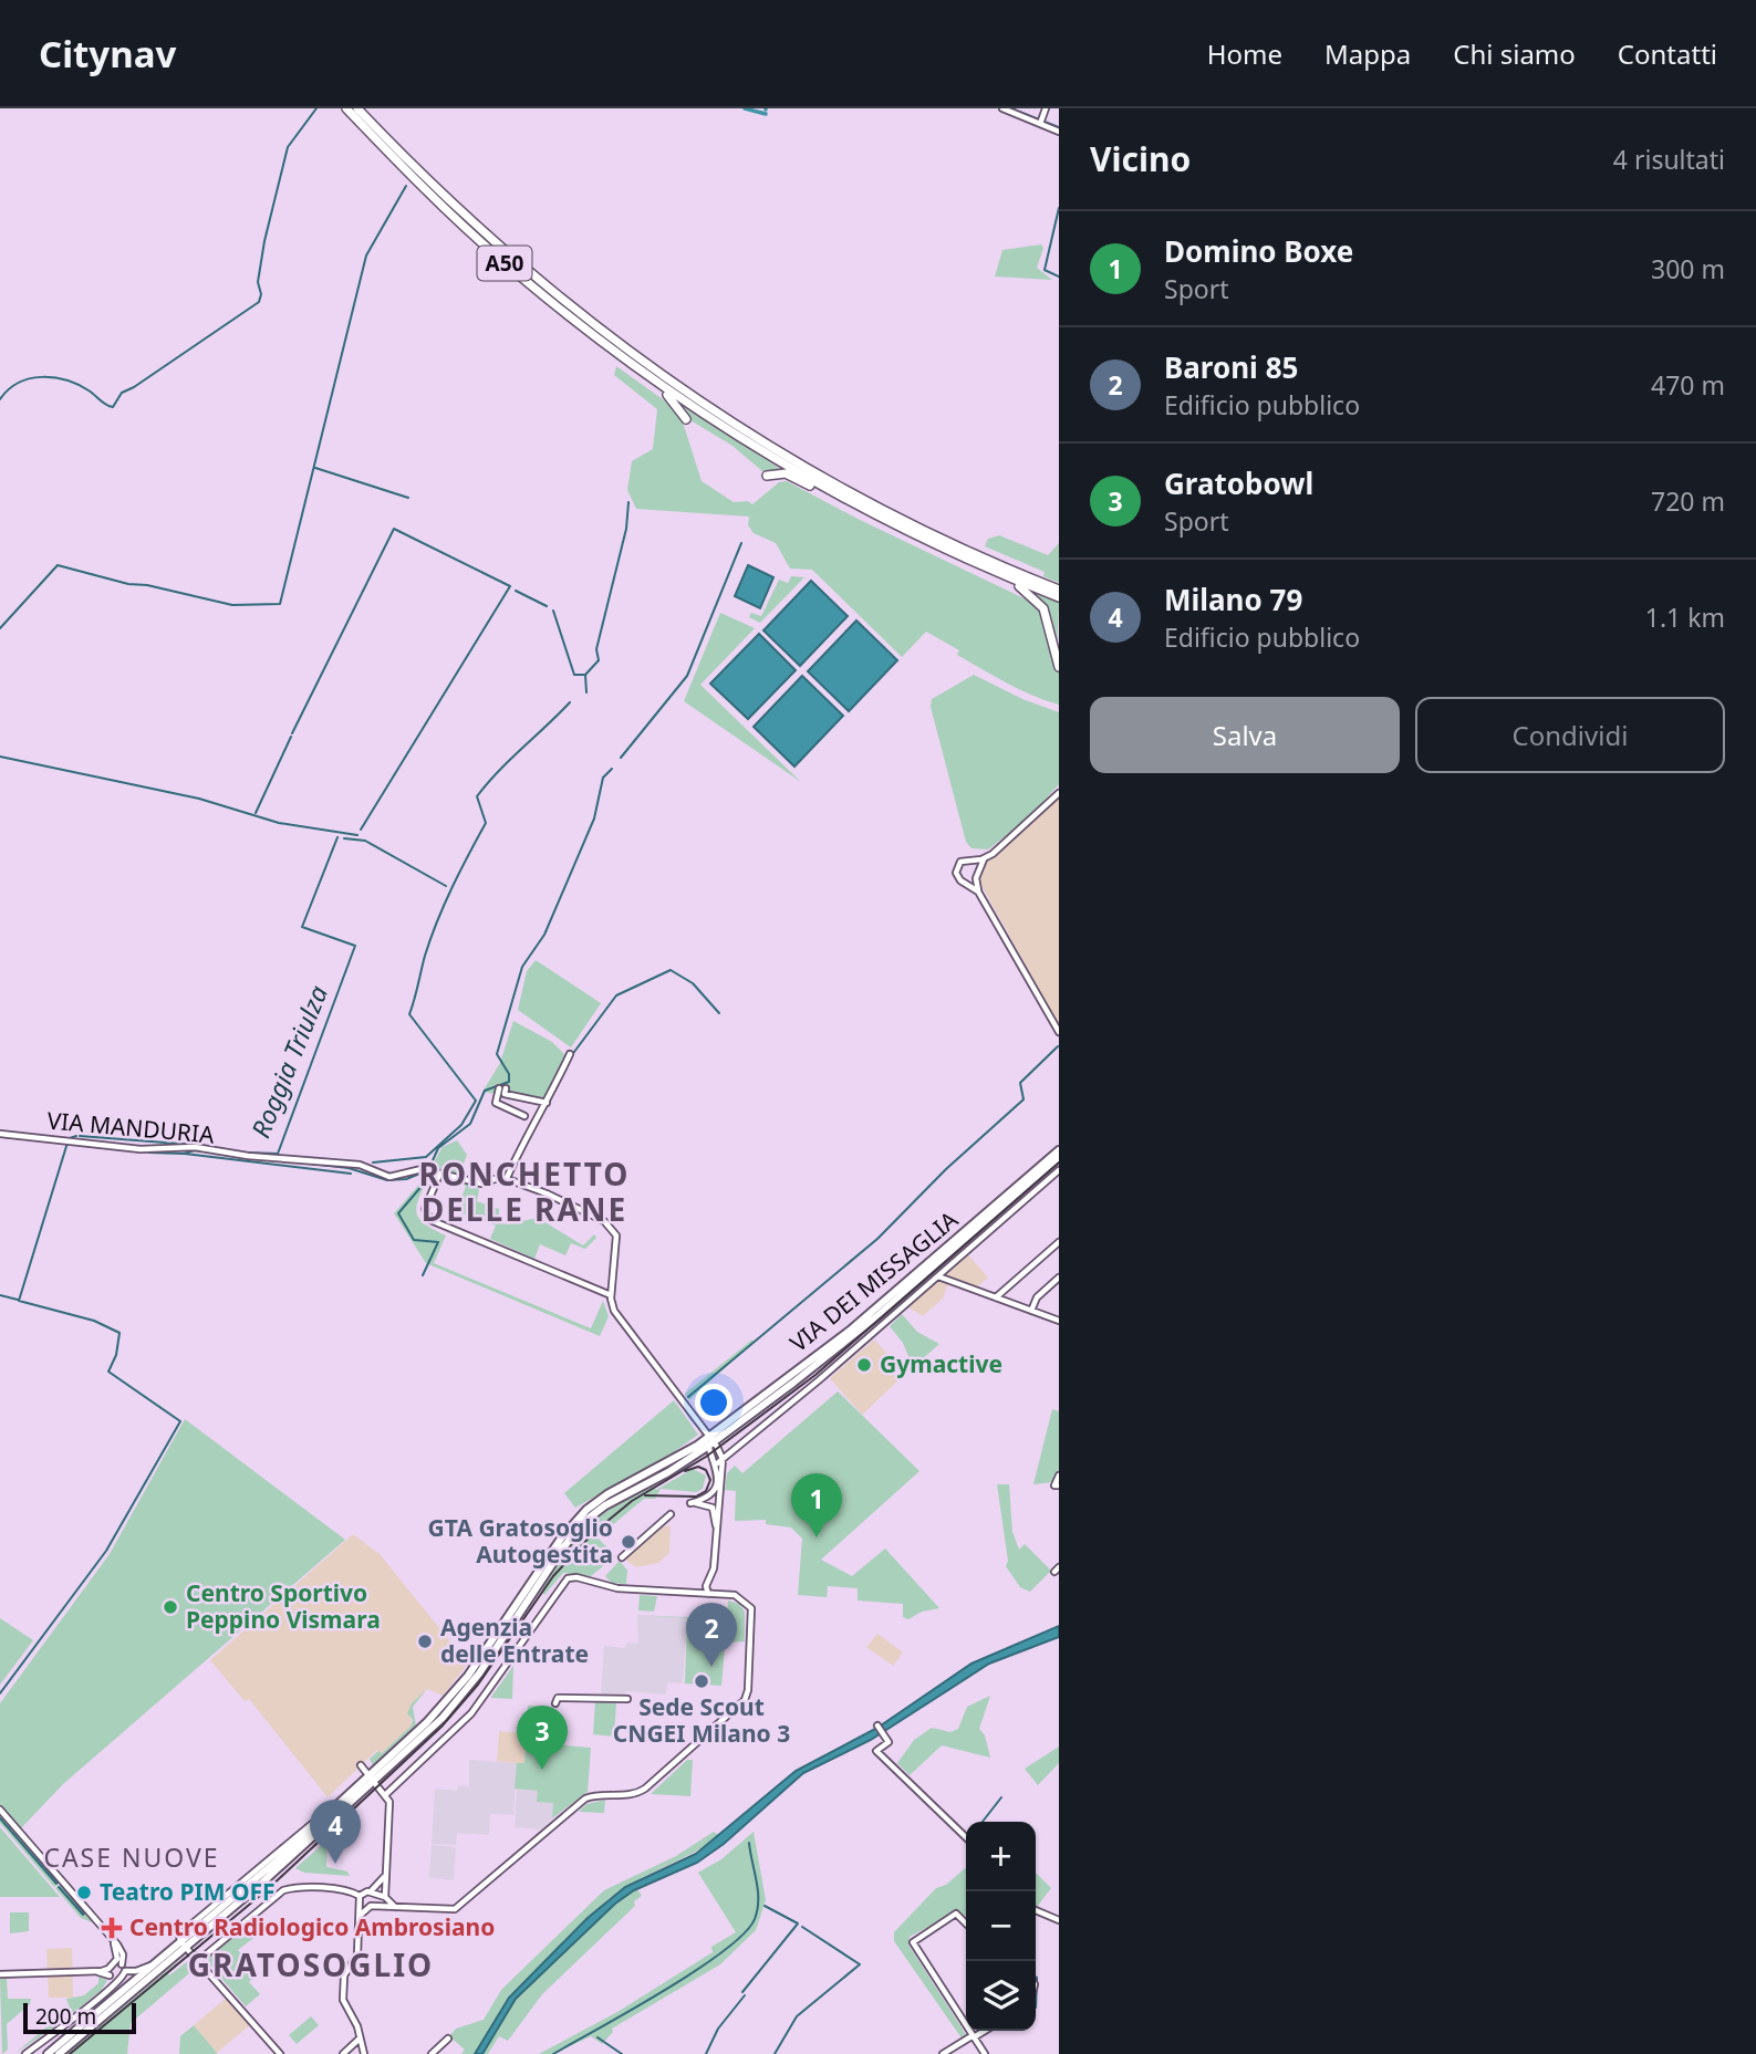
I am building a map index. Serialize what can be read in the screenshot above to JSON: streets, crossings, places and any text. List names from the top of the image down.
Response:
{
  "streets": {
    "highway": ["A50"],
    "main road": ["VIA DEI MISSAGLIA"],
    "street": ["VIA MANDURIA"]
  },
  "districts": ["RONCHETTO DELLE RANE", "CASE NUOVE", "GRATOSOGLIO"],
  "water": ["Roggia Triulza"],
  "places": {
    "other": [
      "Gymactive",
      "GTA Gratosoglio Autogestita",
      "Centro Sportivo Peppino Vismara",
      "Agenzia delle Entrate",
      "Sede Scout CNGEI Milano 3",
      "Teatro PIM OFF"
    ],
    "health": ["Centro Radiologico Ambrosiano"]
  },
  "scale_bar": "200 m",
  "page": {
    "header": "Citynav",
    "nav": [
      "Home",
      "Mappa",
      "Chi siamo",
      "Contatti"
    ],
    "heading": ["Vicino", "4 risultati"],
    "list": [
      {
        "mark": "1",
        "name": "Domino Boxe",
        "note": "Sport",
        "value": "300 m"
      },
      {
        "mark": "2",
        "name": "Baroni 85",
        "note": "Edificio pubblico",
        "value": "470 m"
      },
      {
        "mark": "3",
        "name": "Gratobowl",
        "note": "Sport",
        "value": "720 m"
      },
      {
        "mark": "4",
        "name": "Milano 79",
        "note": "Edificio pubblico",
        "value": "1.1 km"
      }
    ],
    "buttons": ["Salva", "Condividi"],
    "pins": [
      "1",
      "2",
      "3",
      "4"
    ],
    "map_buttons": ["+", "−"],
    "scale": "200 m"
  }
}
